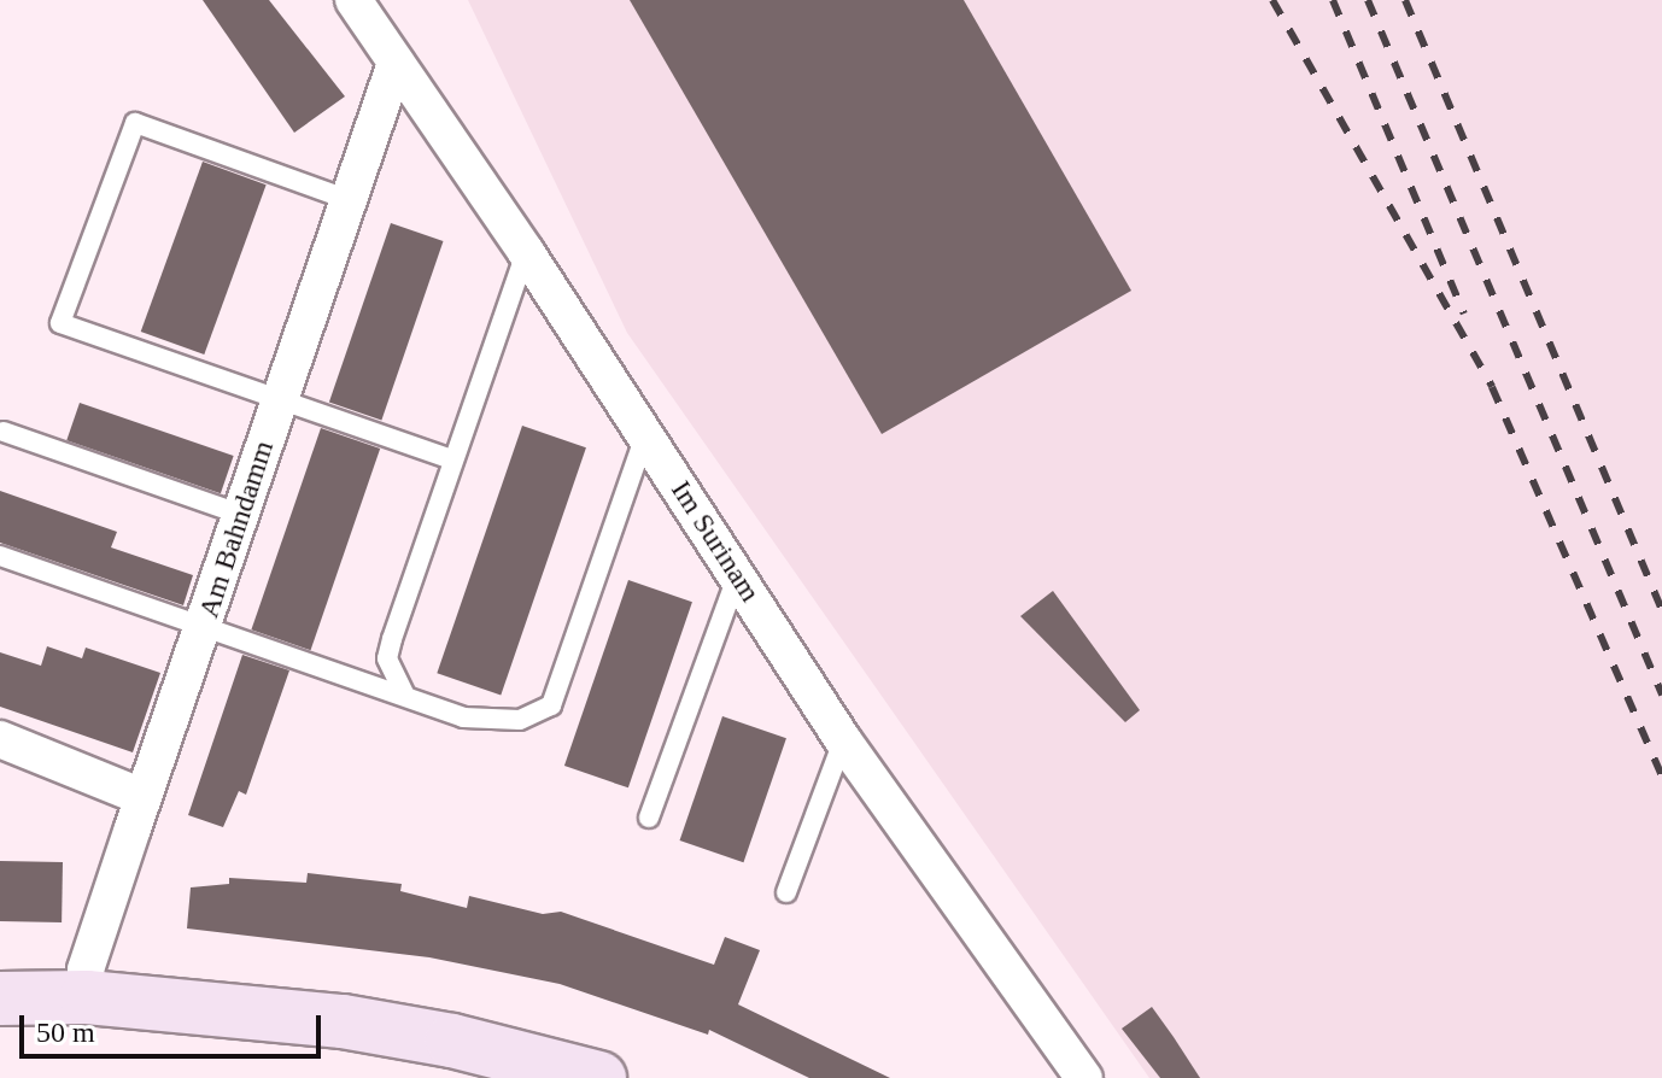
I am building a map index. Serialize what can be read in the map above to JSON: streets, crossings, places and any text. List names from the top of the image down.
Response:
{
  "streets": {
    "street": ["Am Bahndamm", "Im Surinam"]
  },
  "crossings": [
    ["Am Bahndamm", "Im Surinam"]
  ],
  "scale_bar": "50 m"
}
